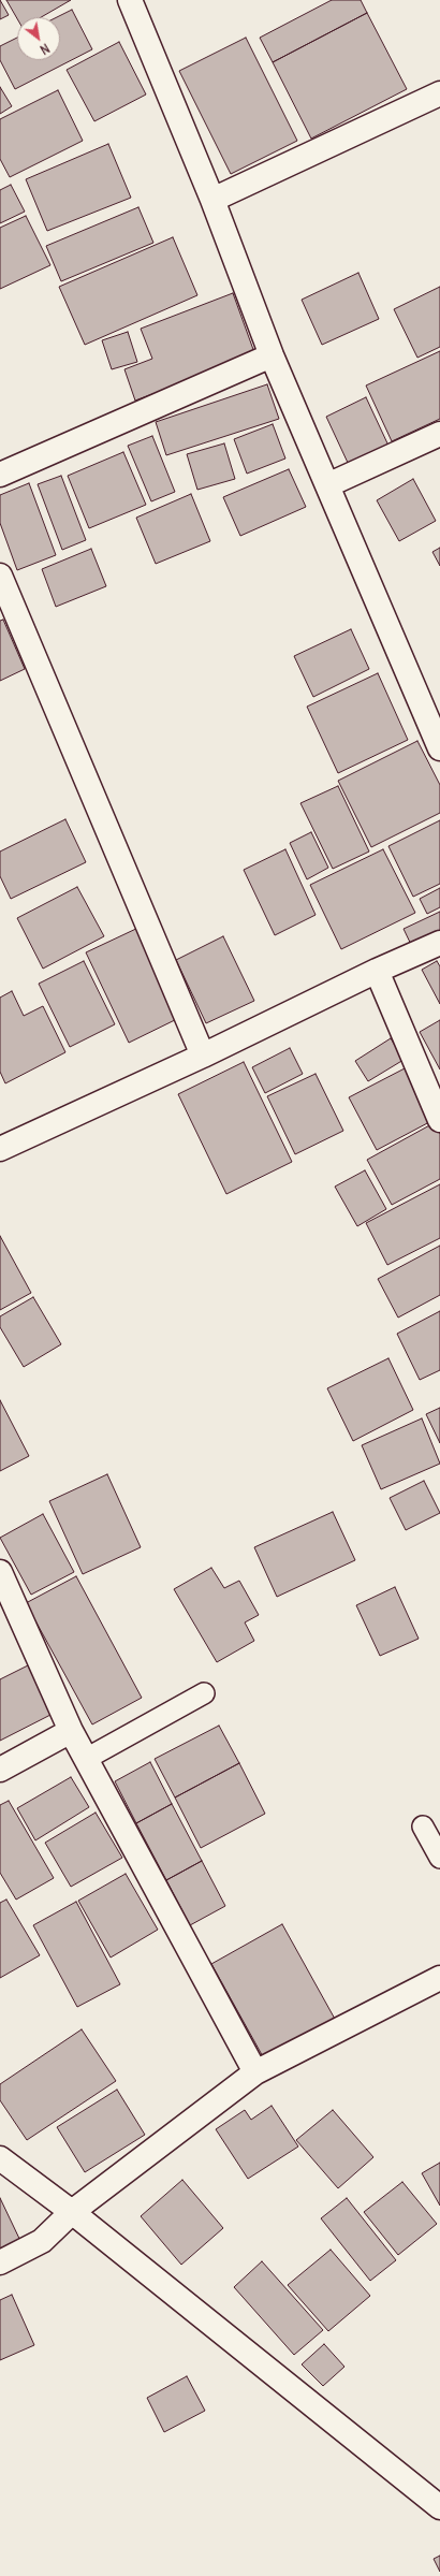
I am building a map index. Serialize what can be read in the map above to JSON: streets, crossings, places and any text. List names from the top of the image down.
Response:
{
  "north": "bottom right"
}
